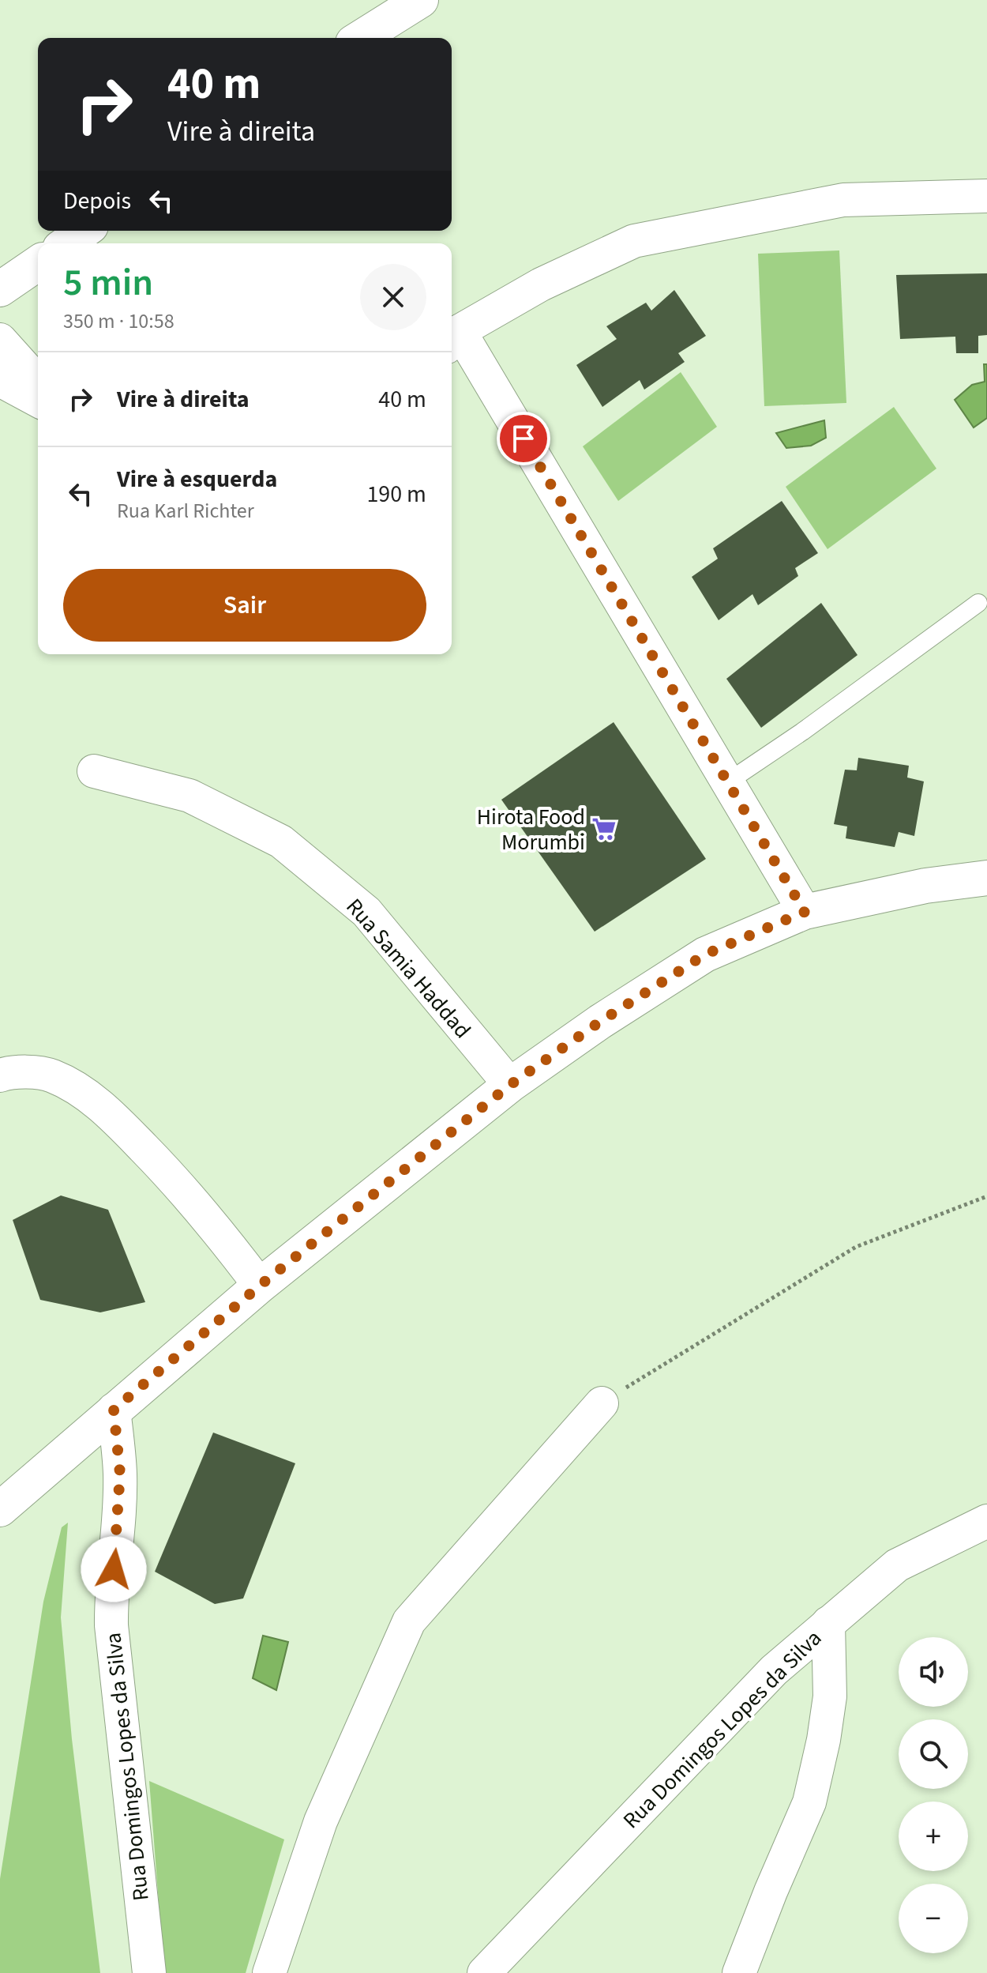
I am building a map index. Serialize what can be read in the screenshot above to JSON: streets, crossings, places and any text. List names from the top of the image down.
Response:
{
  "streets": {
    "street": ["Rua Samia Haddad", "Rua Domingos Lopes da Silva"]
  },
  "places": {
    "supermarket": ["Hirota Food Morumbi"]
  },
  "page": {
    "turn": ["40 m", "Vire à direita"],
    "then": "Depois",
    "heading": ["5 min", "350 m · 10:58"],
    "list": [
      {
        "name": "Vire à direita",
        "value": "40 m"
      },
      {
        "name": "Vire à esquerda",
        "note": "Rua Karl Richter",
        "value": "190 m"
      }
    ],
    "buttons": "Sair",
    "map_buttons": ["+", "−"]
  }
}
